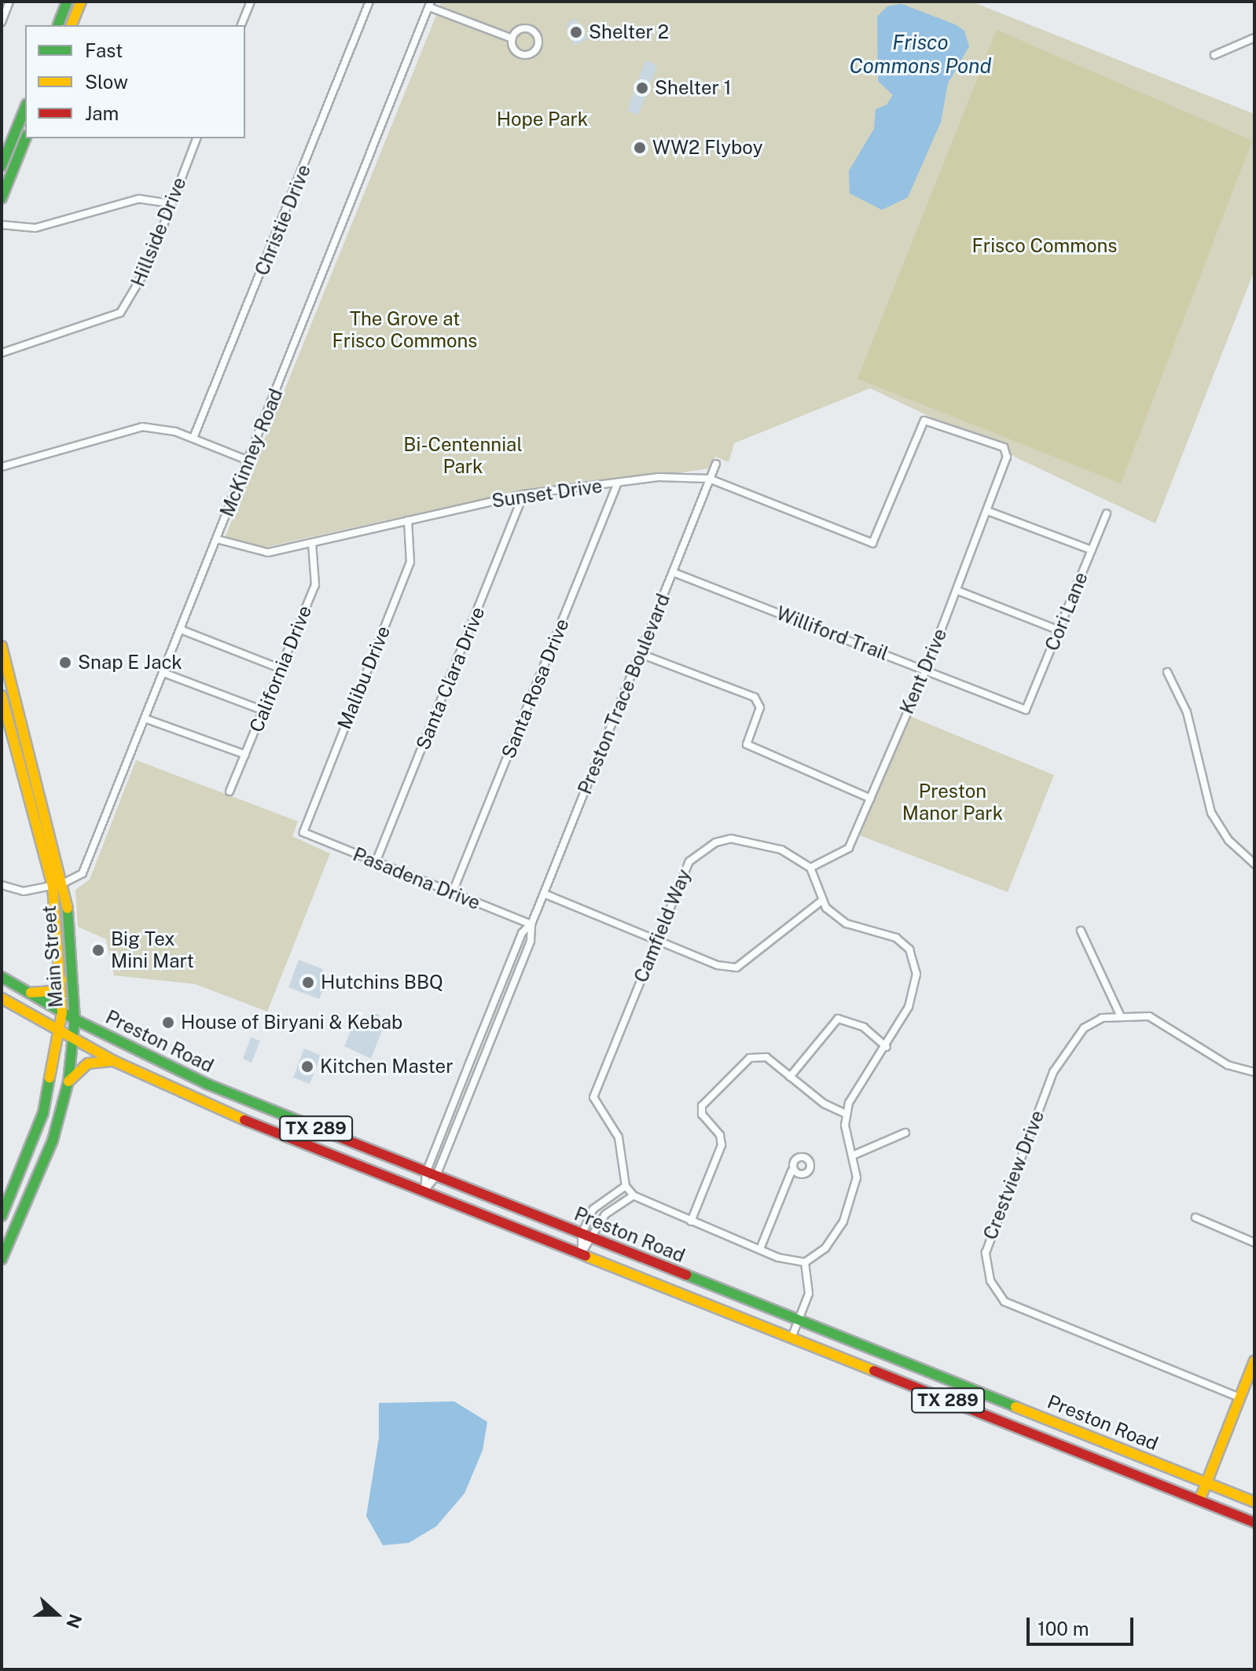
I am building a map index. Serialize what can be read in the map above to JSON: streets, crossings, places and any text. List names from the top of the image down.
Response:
{
  "streets": {
    "main road": ["Main Street", "Preston Road", "TX 289"],
    "street": [
      "Christie Drive",
      "Hillside Drive",
      "McKinney Road",
      "Sunset Drive",
      "Cori Lane",
      "Williford Trail",
      "California Drive",
      "Kent Drive",
      "Malibu Drive",
      "Santa Clara Drive",
      "Santa Rosa Drive",
      "Preston Trace Boulevard",
      "Pasadena Drive",
      "Camfield Way",
      "Crestview Drive"
    ]
  },
  "crossings": [
    ["McKinney Road", "Sunset Drive"],
    ["McKinney Road", "Main Street"],
    ["Sunset Drive", "California Drive"],
    ["Sunset Drive", "Kent Drive"],
    ["Sunset Drive", "Malibu Drive"],
    ["Sunset Drive", "Santa Clara Drive"],
    ["Sunset Drive", "Santa Rosa Drive"],
    ["Sunset Drive", "Preston Trace Boulevard"],
    ["Cori Lane", "Williford Trail"],
    ["Williford Trail", "Kent Drive"],
    ["Williford Trail", "Preston Trace Boulevard"],
    ["Kent Drive", "Camfield Way"],
    ["Malibu Drive", "Pasadena Drive"],
    ["Santa Clara Drive", "Pasadena Drive"],
    ["Santa Rosa Drive", "Pasadena Drive"],
    ["Preston Trace Boulevard", "Pasadena Drive"],
    ["Preston Trace Boulevard", "Preston Road"],
    ["Main Street", "Preston Road"]
  ],
  "water": ["Frisco Commons Pond"],
  "parks": [
    "Hope Park",
    "Frisco Commons",
    "The Grove at Frisco Commons",
    "Bi-Centennial Park",
    "Preston Manor Park"
  ],
  "places": [
    "Shelter 2",
    "Shelter 1",
    "WW2 Flyboy",
    "Snap E Jack",
    "Big Tex Mini Mart",
    "Hutchins BBQ",
    "House of Biryani & Kebab",
    "Kitchen Master"
  ],
  "legend": ["Fast", "Slow", "Jam"],
  "scale_bar": "100 m",
  "north": "right"
}
